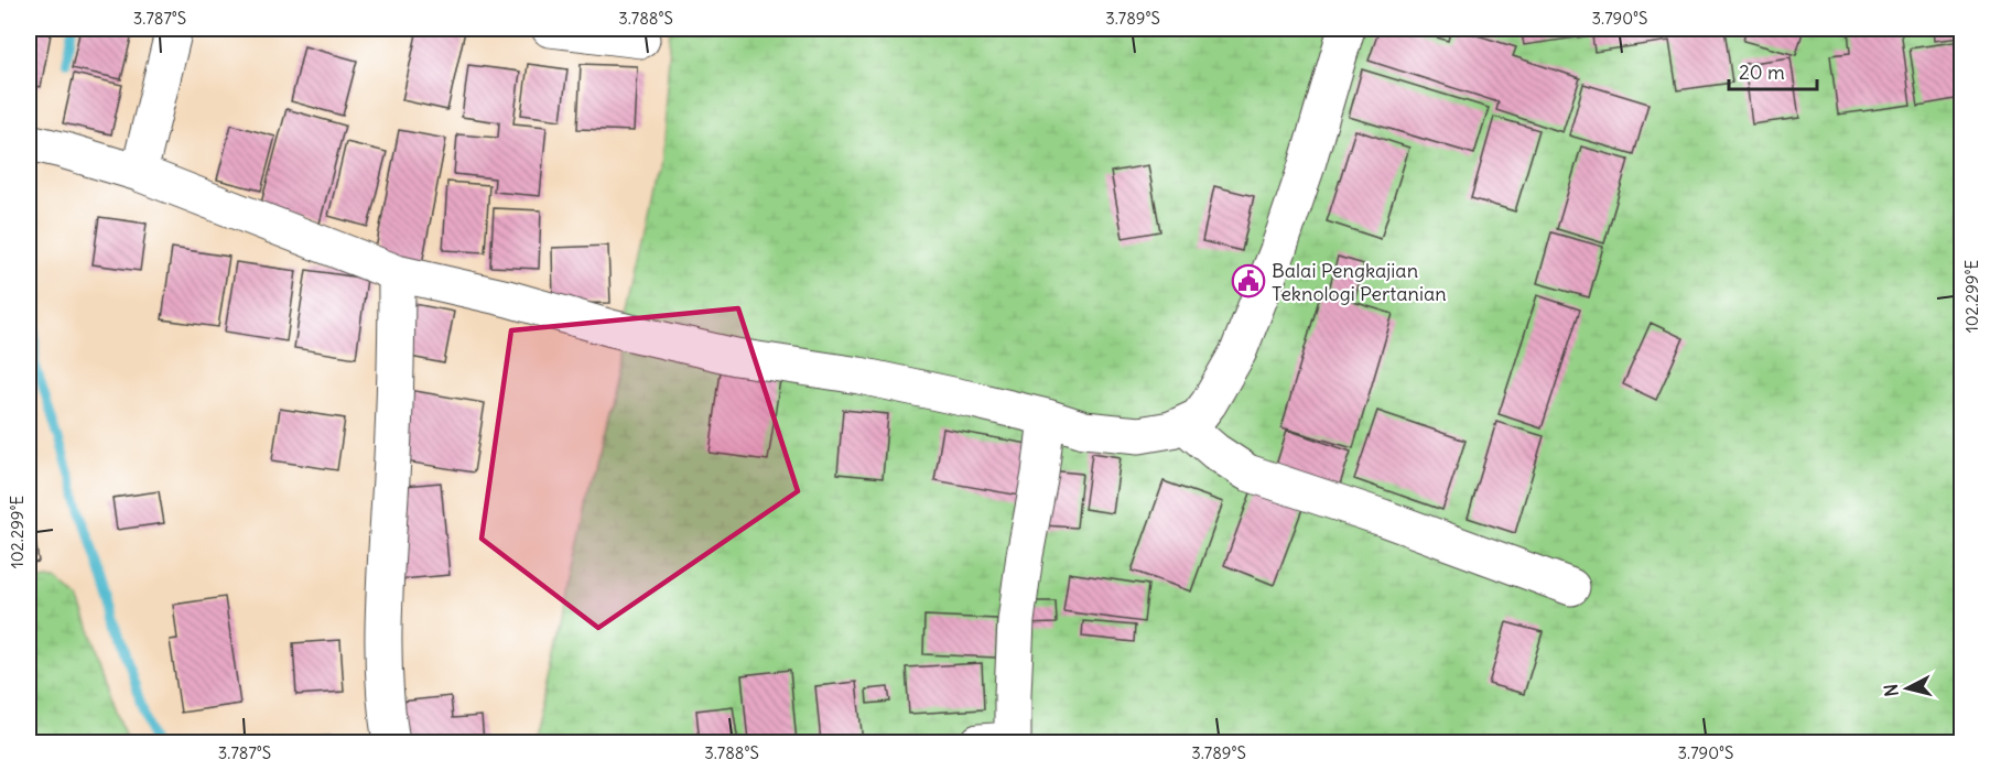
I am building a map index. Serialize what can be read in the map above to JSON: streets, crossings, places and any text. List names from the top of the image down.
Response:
{
  "places": {
    "public building": ["Balai Pengkajian Teknologi Pertanian"]
  },
  "scale_bar": "20 m",
  "north": "left",
  "coordinates": [
    "3.787°S",
    "3.788°S",
    "3.789°S",
    "3.790°S",
    "102.299°E"
  ]
}
